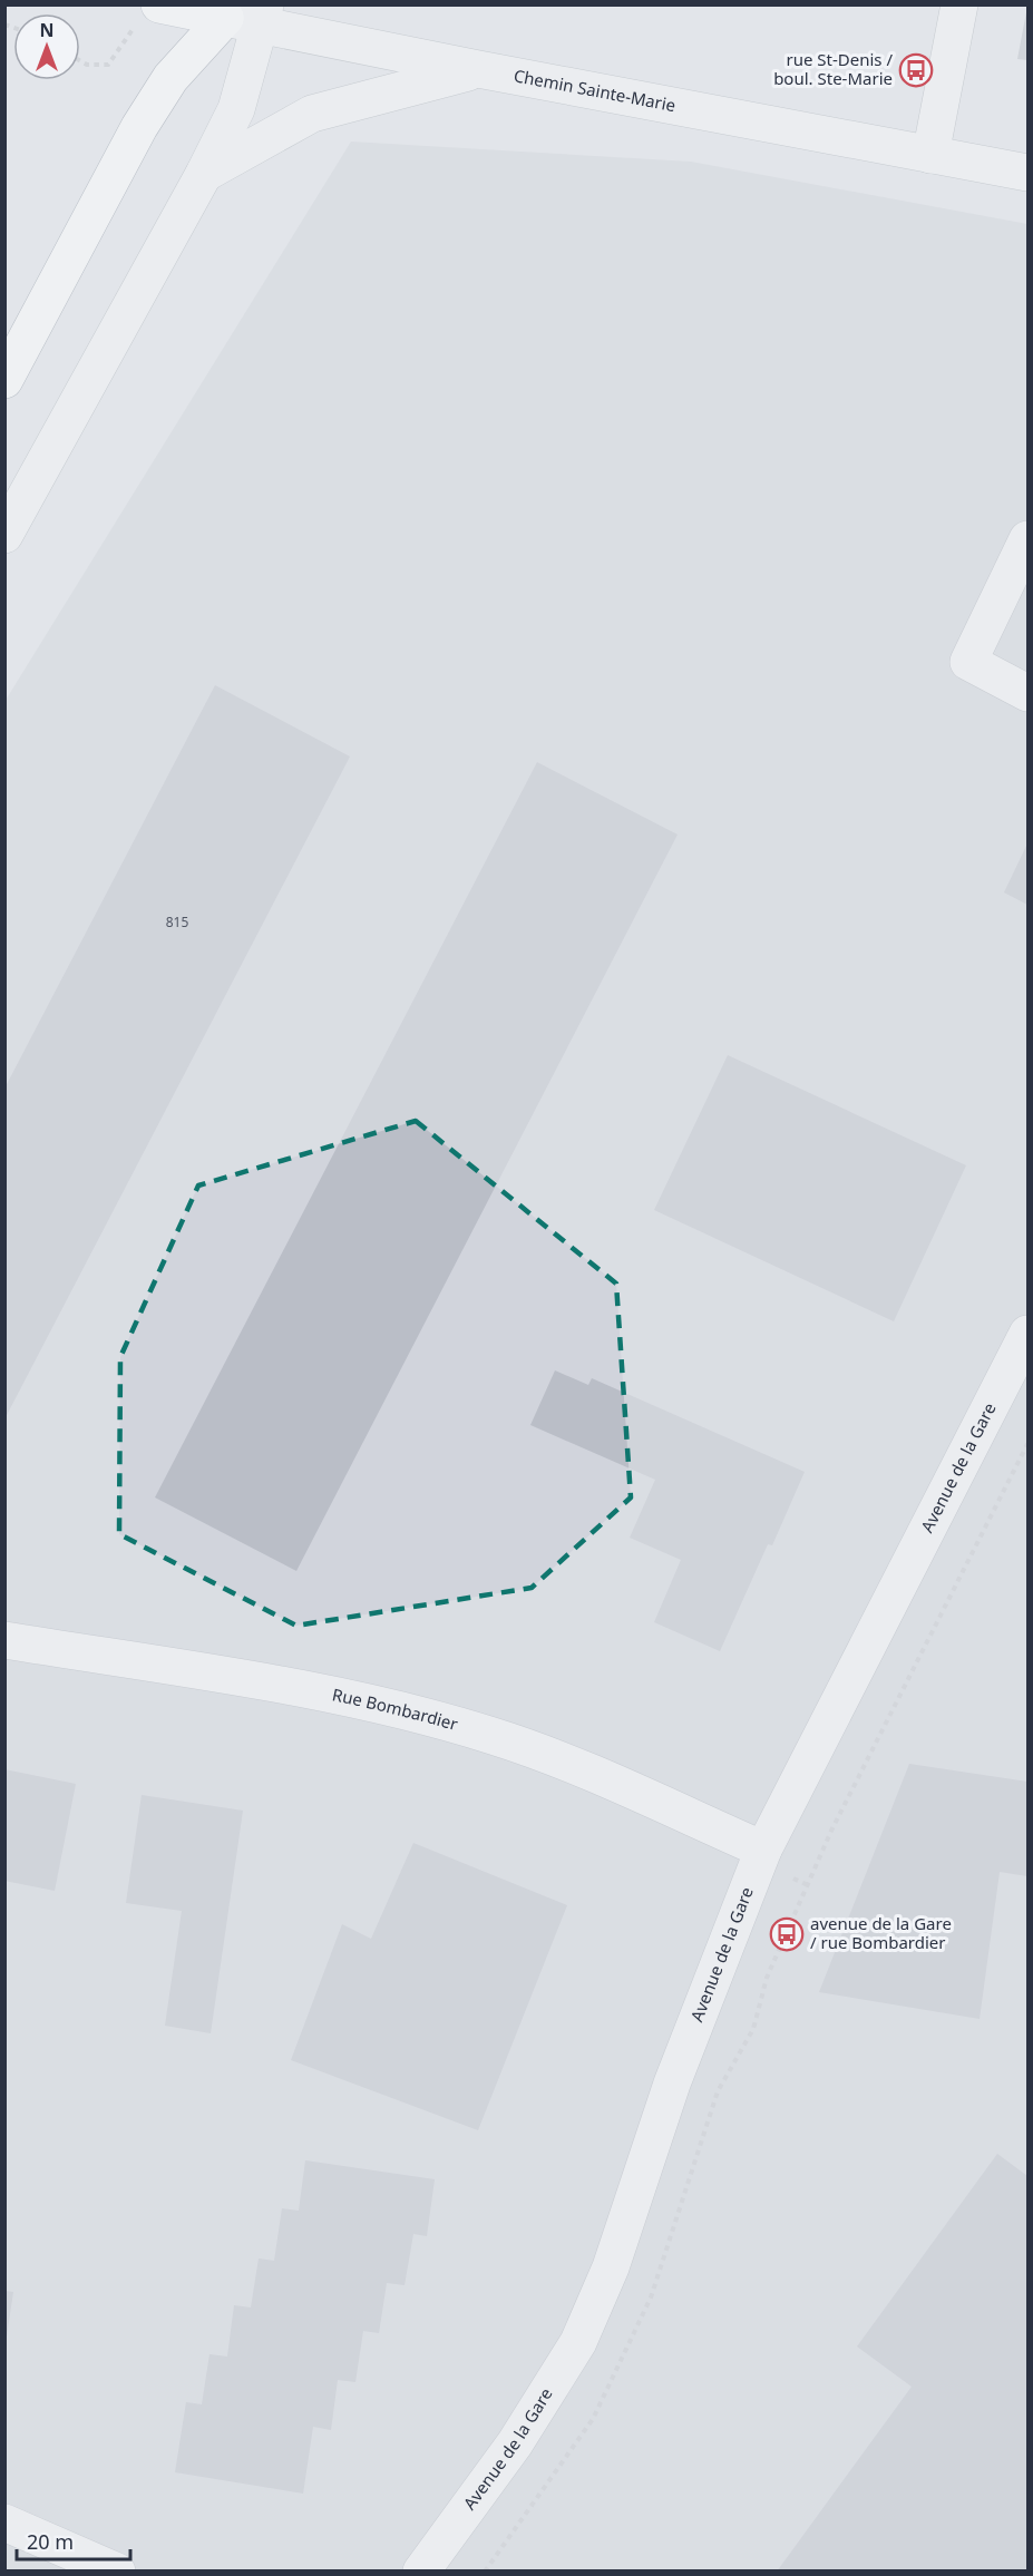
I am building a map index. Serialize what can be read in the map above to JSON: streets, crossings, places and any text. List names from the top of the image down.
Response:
{
  "streets": {
    "main road": ["Chemin Sainte-Marie"],
    "street": ["Avenue de la Gare", "Rue Bombardier"]
  },
  "crossings": [
    ["Avenue de la Gare", "Rue Bombardier"]
  ],
  "places": {
    "bus stop": ["rue St-Denis / boul. Ste-Marie", "avenue de la Gare / rue Bombardier"]
  },
  "house_numbers": ["815"],
  "scale_bar": "20 m",
  "north": "top"
}
